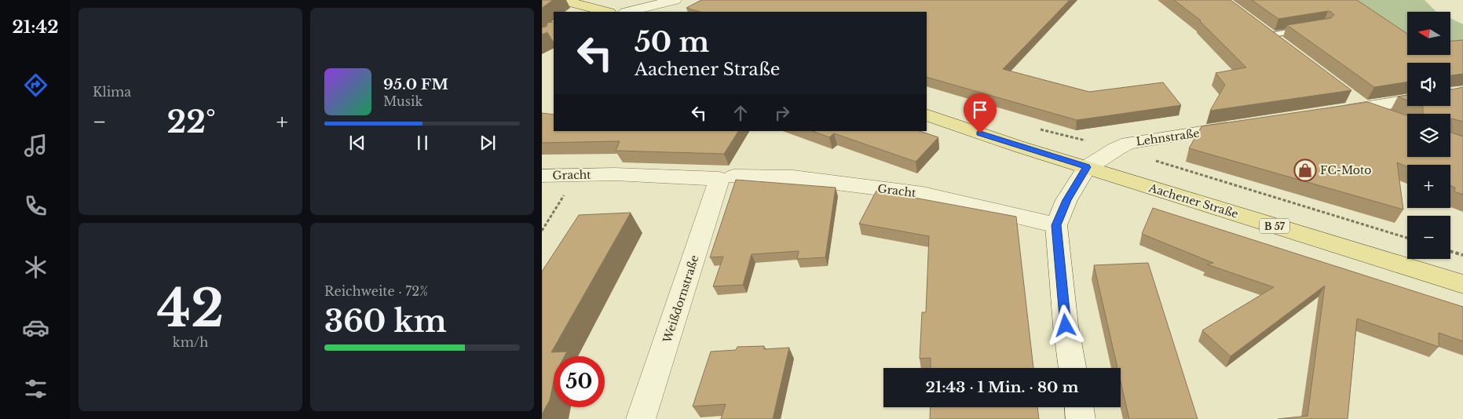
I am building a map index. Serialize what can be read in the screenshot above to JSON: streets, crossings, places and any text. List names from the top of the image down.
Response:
{
  "streets": {
    "main road": ["Aachener Straße", "B 57"],
    "street": ["Lehnstraße", "Gracht", "Weißdornstraße"]
  },
  "crossings": [
    ["Lehnstraße", "Aachener Straße"],
    ["Gracht", "Weißdornstraße"]
  ],
  "places": {
    "shop": ["FC-Moto"]
  },
  "north": "left",
  "page": {
    "tabs": "21:42",
    "tile": [
      "Klima",
      ["42", "km/h"],
      ["Reichweite · 72%", "360 km"]
    ],
    "map_buttons": ["+", "−"],
    "turn": ["50 m", "Aachener Straße"],
    "song": ["95.0 FM", "Musik"],
    "heat": ["−", "22°", "+"],
    "limit": "50",
    "trip": "21:43 · 1 Min. · 80 m"
  }
}
